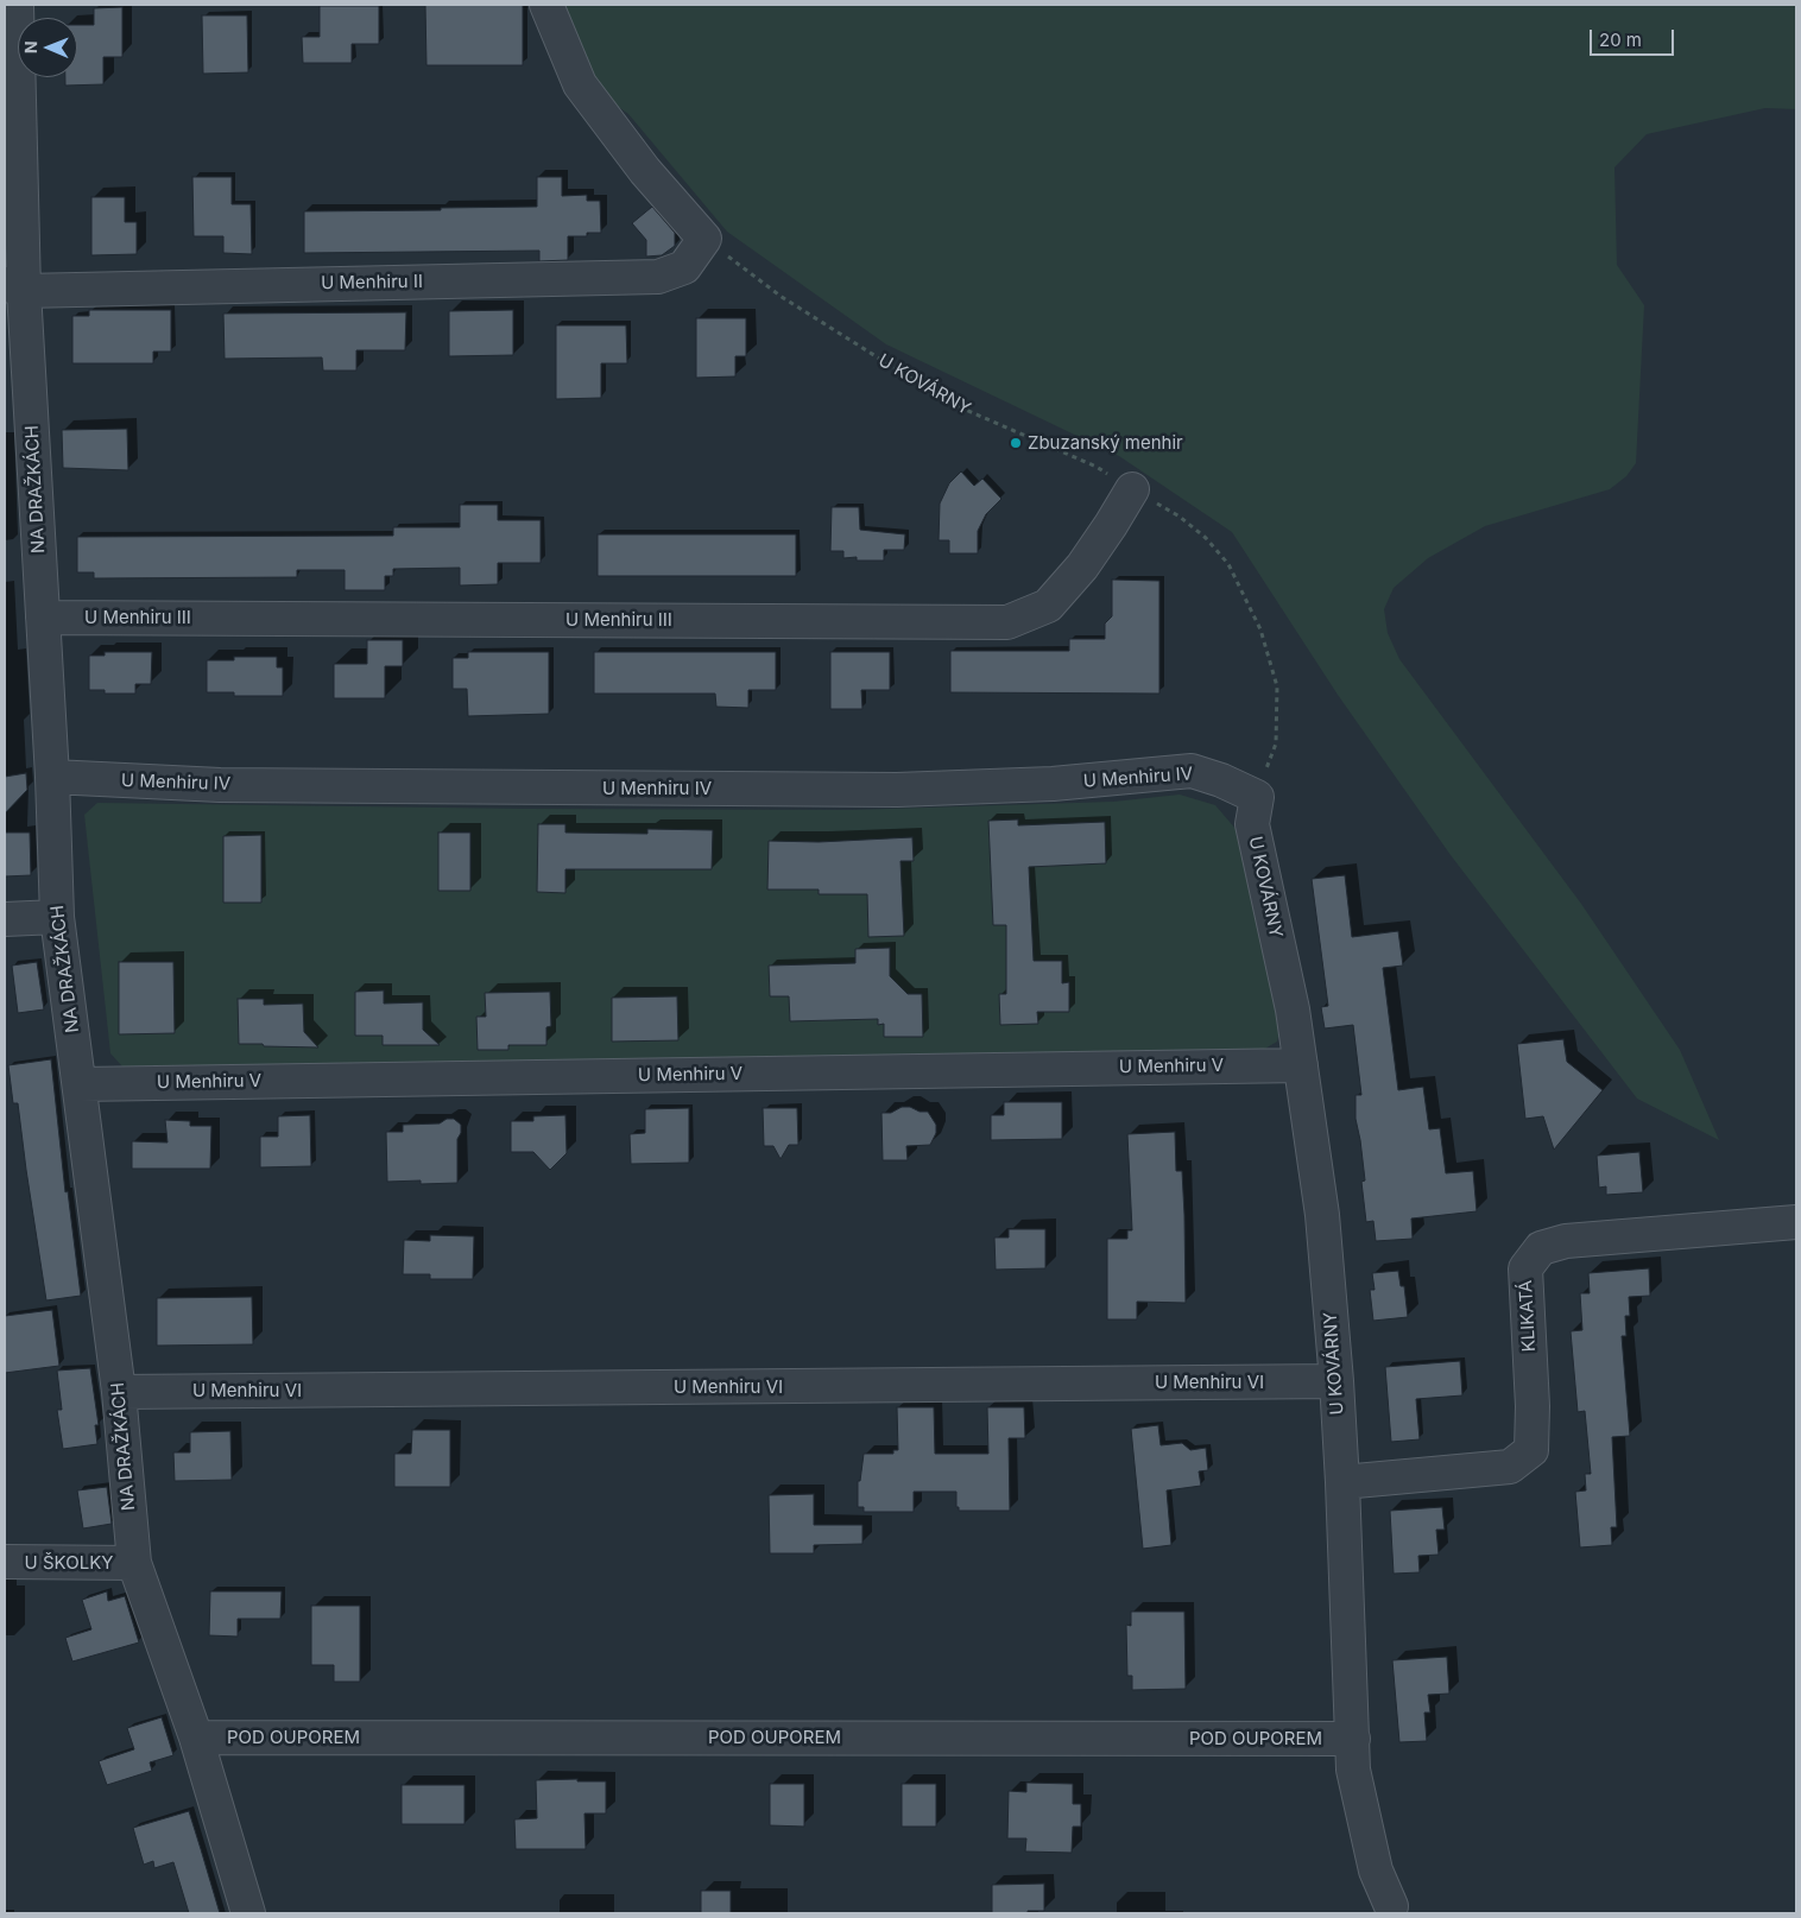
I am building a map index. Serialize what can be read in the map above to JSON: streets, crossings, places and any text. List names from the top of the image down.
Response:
{
  "streets": {
    "street": [
      "U Menhiru Ⅱ",
      "U KOVÁRNY",
      "NA DRAŽKÁCH",
      "U Menhiru Ⅲ",
      "U Menhiru Ⅳ",
      "U Menhiru Ⅴ",
      "KLIKATÁ",
      "U Menhiru Ⅵ",
      "U ŠKOLKY",
      "POD OUPOREM"
    ]
  },
  "crossings": [
    ["U Menhiru Ⅱ", "U KOVÁRNY"],
    ["U Menhiru Ⅱ", "NA DRAŽKÁCH"],
    ["U KOVÁRNY", "U Menhiru Ⅲ"],
    ["U KOVÁRNY", "U Menhiru Ⅳ"],
    ["U KOVÁRNY", "U Menhiru Ⅴ"],
    ["U KOVÁRNY", "KLIKATÁ"],
    ["U KOVÁRNY", "U Menhiru Ⅵ"],
    ["U KOVÁRNY", "POD OUPOREM"],
    ["NA DRAŽKÁCH", "U Menhiru Ⅲ"],
    ["NA DRAŽKÁCH", "U Menhiru Ⅳ"],
    ["NA DRAŽKÁCH", "U Menhiru Ⅴ"],
    ["NA DRAŽKÁCH", "U Menhiru Ⅵ"],
    ["NA DRAŽKÁCH", "U ŠKOLKY"],
    ["NA DRAŽKÁCH", "POD OUPOREM"]
  ],
  "places": ["Zbuzanský menhir"],
  "scale_bar": "20 m",
  "north": "left"
}
